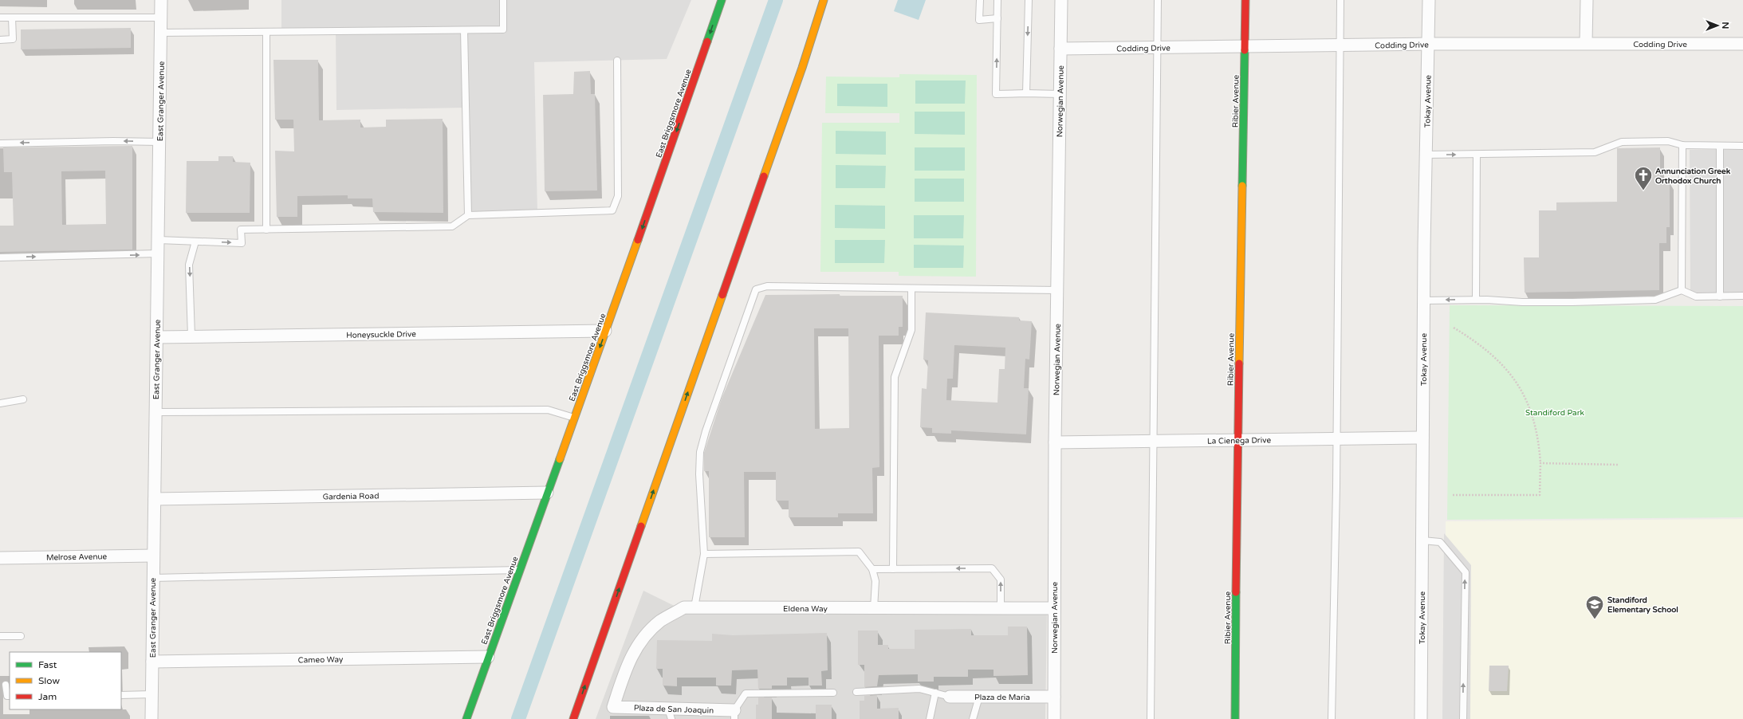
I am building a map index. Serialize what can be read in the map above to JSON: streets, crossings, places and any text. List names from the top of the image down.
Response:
{
  "streets": {
    "main road": ["Ribier Avenue", "East Briggsmore Avenue"],
    "street": [
      "Codding Drive",
      "East Granger Avenue",
      "Norwegian Avenue",
      "Tokay Avenue",
      "Honeysuckle Drive",
      "La Cienega Drive",
      "Gardenia Road",
      "Melrose Avenue",
      "Eldena Way",
      "Cameo Way",
      "Plaza de Maria",
      "Plaza de San Joaquin"
    ]
  },
  "crossings": [
    ["Codding Drive", "Norwegian Avenue"],
    ["Codding Drive", "Ribier Avenue"],
    ["Codding Drive", "Tokay Avenue"],
    ["East Granger Avenue", "Honeysuckle Drive"],
    ["East Granger Avenue", "Gardenia Road"],
    ["East Granger Avenue", "Melrose Avenue"],
    ["East Granger Avenue", "Cameo Way"],
    ["Norwegian Avenue", "La Cienega Drive"],
    ["Norwegian Avenue", "Eldena Way"],
    ["Norwegian Avenue", "Plaza de Maria"],
    ["Ribier Avenue", "La Cienega Drive"],
    ["Tokay Avenue", "La Cienega Drive"],
    ["East Briggsmore Avenue", "Honeysuckle Drive"],
    ["East Briggsmore Avenue", "Gardenia Road"],
    ["East Briggsmore Avenue", "Cameo Way"],
    ["Eldena Way", "Plaza de San Joaquin"]
  ],
  "one_way": ["East Briggsmore Avenue"],
  "parks": ["Standiford Park"],
  "places": {
    "church": ["Annunciation Greek Orthodox Church"],
    "school or university": ["Standiford Elementary School"]
  },
  "legend": ["Fast", "Slow", "Jam"],
  "north": "right"
}
